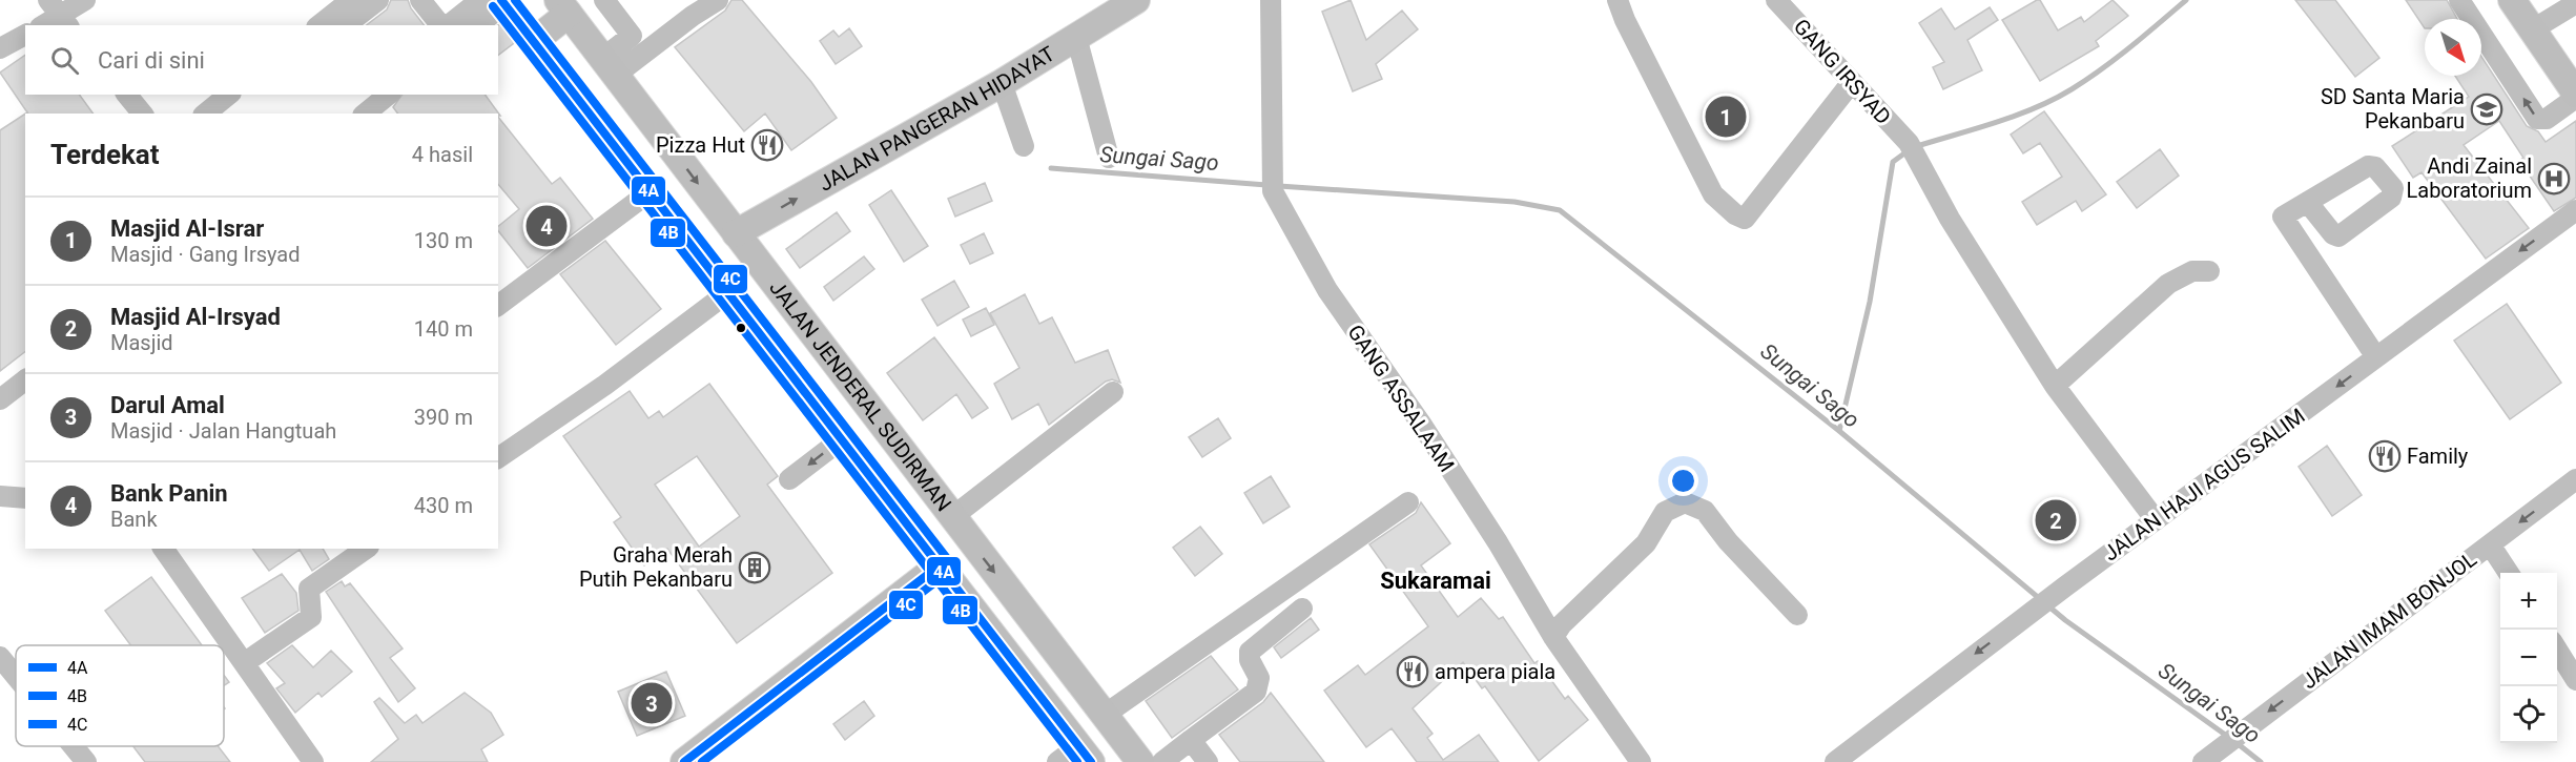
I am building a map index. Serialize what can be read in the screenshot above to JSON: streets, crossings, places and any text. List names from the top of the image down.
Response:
{
  "streets": {
    "main road": ["JALAN PANGERAN HIDAYAT", "JALAN JENDERAL SUDIRMAN"],
    "street": [
      "GANG IRSYAD",
      "GANG ASSALAAM",
      "JALAN HAJI AGUS SALIM",
      "JALAN IMAM BONJOL"
    ]
  },
  "crossings": [
    ["GANG IRSYAD", "JALAN HAJI AGUS SALIM"],
    ["JALAN PANGERAN HIDAYAT", "JALAN JENDERAL SUDIRMAN"]
  ],
  "one_way": ["JALAN PANGERAN HIDAYAT", "JALAN HAJI AGUS SALIM", "JALAN IMAM BONJOL"],
  "districts": ["Sukaramai"],
  "water": ["Sungai Sago"],
  "places": {
    "school or university": ["SD Santa Maria Pekanbaru"],
    "restaurant": ["Pizza Hut", "Family", "ampera piala"],
    "hospital": ["Andi Zainal Laboratorium"],
    "building": ["Graha Merah Putih Pekanbaru"]
  },
  "lines": ["transit line 4A", "transit line 4C", "transit line 4B"],
  "legend": ["4A", "4B", "4C"],
  "north": "bottom right",
  "page": {
    "search": "Cari di sini",
    "pins": [
      "1",
      "4",
      "2",
      "3"
    ],
    "heading": ["Terdekat", "4 hasil"],
    "list": [
      {
        "mark": "1",
        "name": "Masjid Al-Israr",
        "note": "Masjid · Gang Irsyad",
        "value": "130 m"
      },
      {
        "mark": "2",
        "name": "Masjid Al-Irsyad",
        "note": "Masjid",
        "value": "140 m"
      },
      {
        "mark": "3",
        "name": "Darul Amal",
        "note": "Masjid · Jalan Hangtuah",
        "value": "390 m"
      },
      {
        "mark": "4",
        "name": "Bank Panin",
        "note": "Bank",
        "value": "430 m"
      }
    ],
    "map_buttons": ["+", "−"]
  }
}
